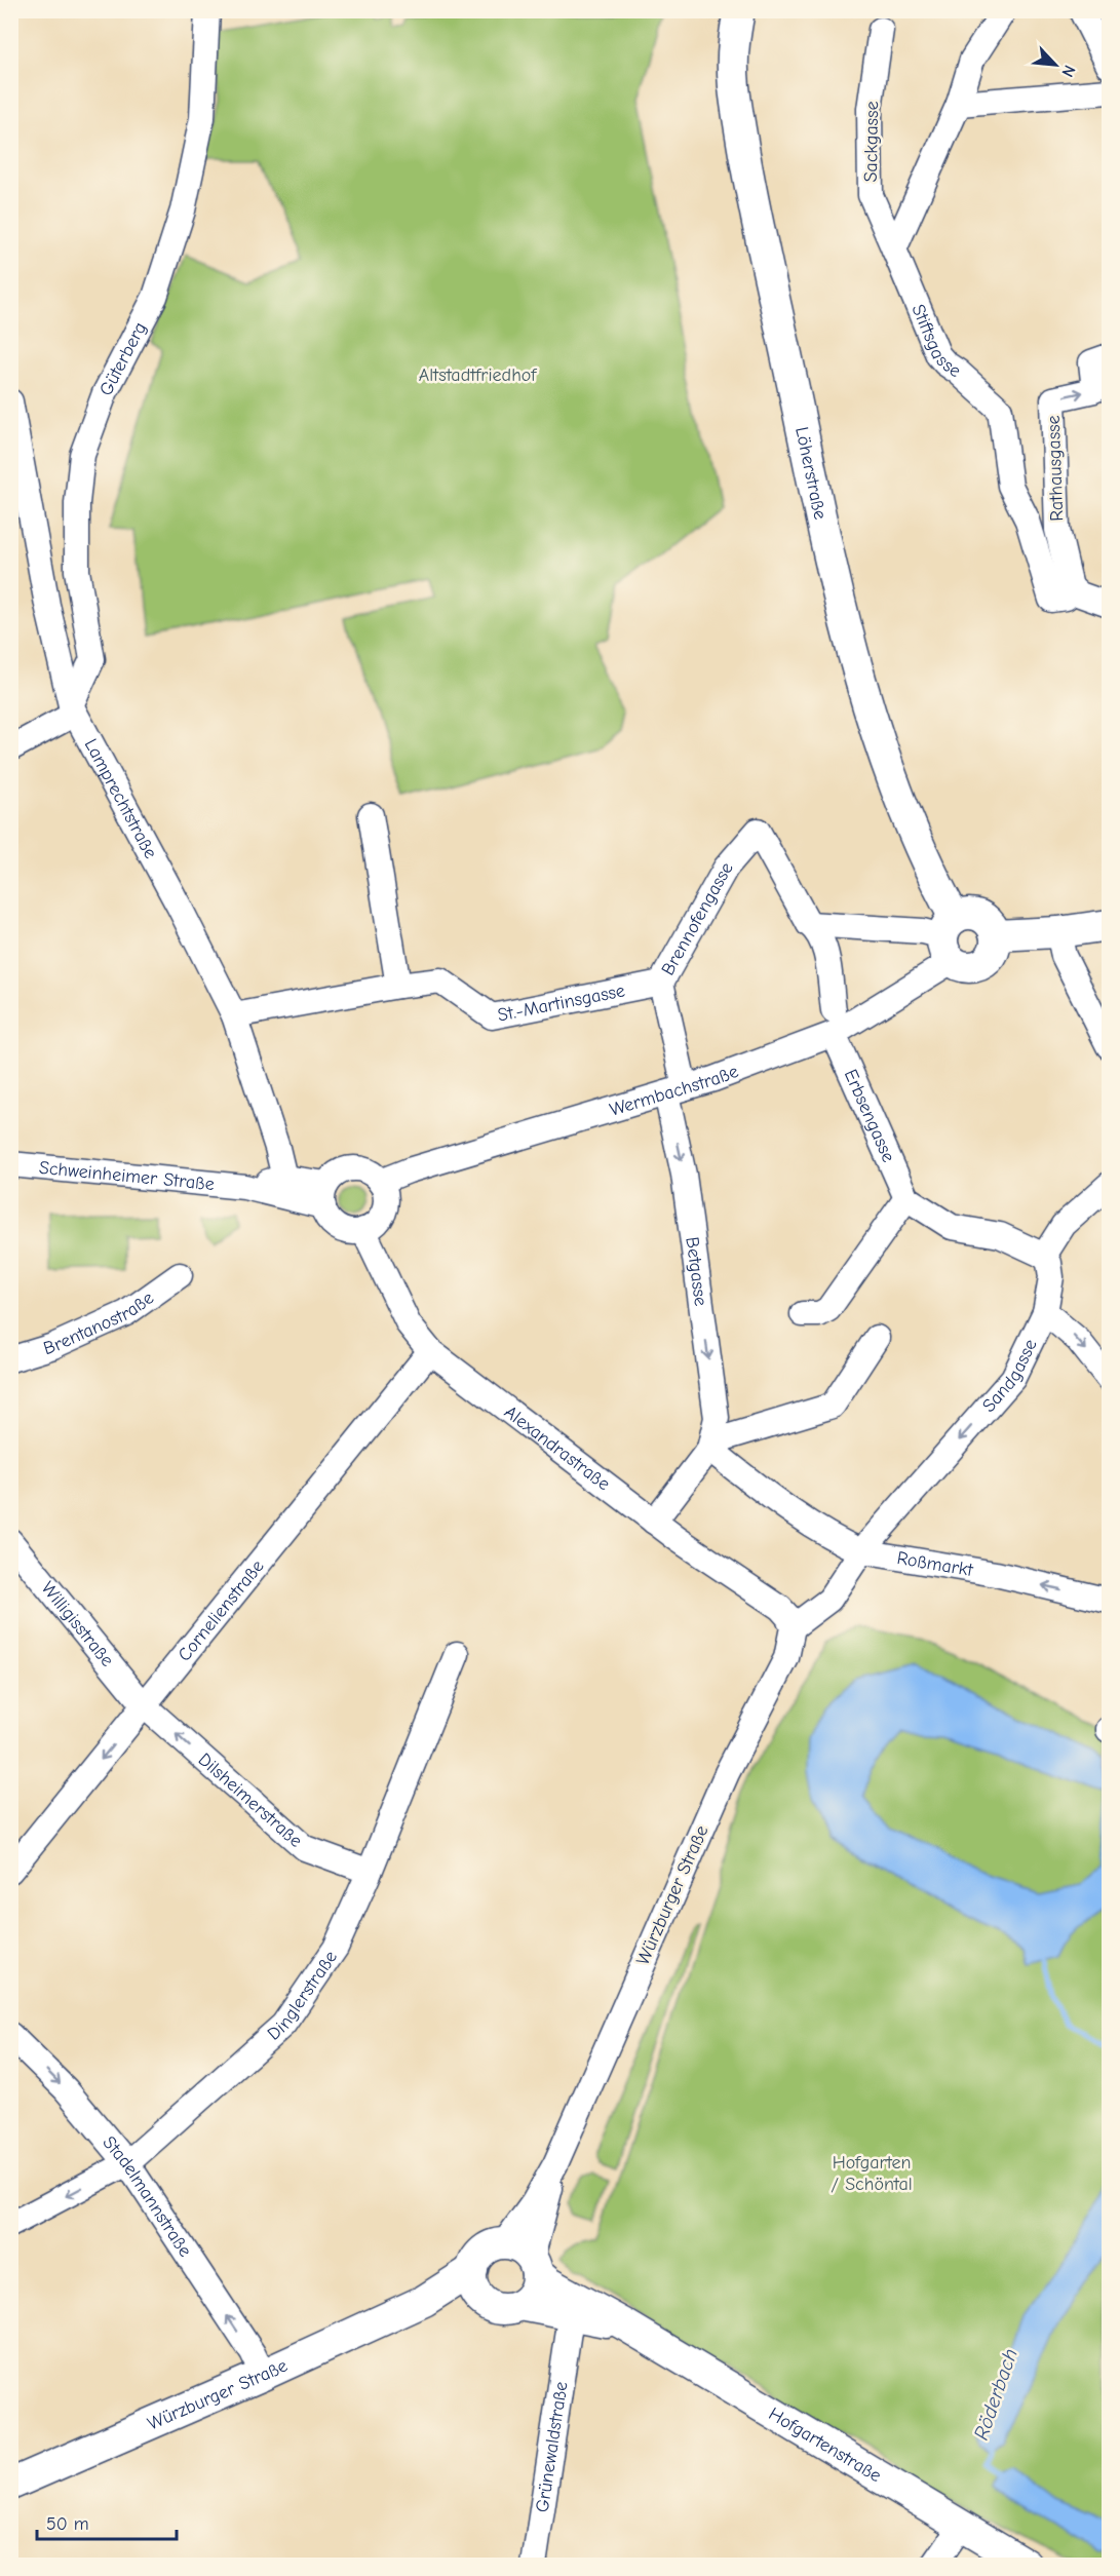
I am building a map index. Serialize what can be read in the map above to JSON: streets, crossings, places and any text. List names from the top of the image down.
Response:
{
  "streets": {
    "main road": ["Löherstraße", "Würzburger Straße", "Hofgartenstraße"],
    "street": [
      "Sackgasse",
      "Stiftsgasse",
      "Güterberg",
      "Rathausgasse",
      "Lamprechtstraße",
      "Brennofengasse",
      "St.-Martinsgasse",
      "Wermbachstraße",
      "Erbsengasse",
      "Schweinheimer Straße",
      "Betgasse",
      "Brentanostraße",
      "Sandgasse",
      "Alexandrastraße",
      "Roßmarkt",
      "Cornelienstraße",
      "Willigisstraße",
      "Dilsheimerstraße",
      "Dinglerstraße",
      "Stadelmannstraße",
      "Grünewaldstraße"
    ]
  },
  "crossings": [
    ["Sackgasse", "Stiftsgasse"],
    ["Stiftsgasse", "Rathausgasse"],
    ["Güterberg", "Lamprechtstraße"],
    ["Löherstraße", "Wermbachstraße"],
    ["Lamprechtstraße", "St.-Martinsgasse"],
    ["Lamprechtstraße", "Schweinheimer Straße"],
    ["Brennofengasse", "St.-Martinsgasse"],
    ["Brennofengasse", "Wermbachstraße"],
    ["Brennofengasse", "Erbsengasse"],
    ["Brennofengasse", "Betgasse"],
    ["Wermbachstraße", "Erbsengasse"],
    ["Wermbachstraße", "Schweinheimer Straße"],
    ["Wermbachstraße", "Betgasse"],
    ["Wermbachstraße", "Alexandrastraße"],
    ["Schweinheimer Straße", "Alexandrastraße"],
    ["Sandgasse", "Roßmarkt"],
    ["Alexandrastraße", "Cornelienstraße"],
    ["Alexandrastraße", "Würzburger Straße"],
    ["Cornelienstraße", "Willigisstraße"],
    ["Cornelienstraße", "Dilsheimerstraße"],
    ["Willigisstraße", "Dilsheimerstraße"],
    ["Dilsheimerstraße", "Dinglerstraße"],
    ["Würzburger Straße", "Stadelmannstraße"],
    ["Würzburger Straße", "Hofgartenstraße"],
    ["Dinglerstraße", "Stadelmannstraße"]
  ],
  "one_way": [
    "Rathausgasse",
    "Betgasse",
    "Roßmarkt",
    "Dilsheimerstraße"
  ],
  "water": ["Röderbach"],
  "parks": ["Altstadtfriedhof", "Hofgarten / Schöntal"],
  "scale_bar": "50 m",
  "north": "bottom right"
}
